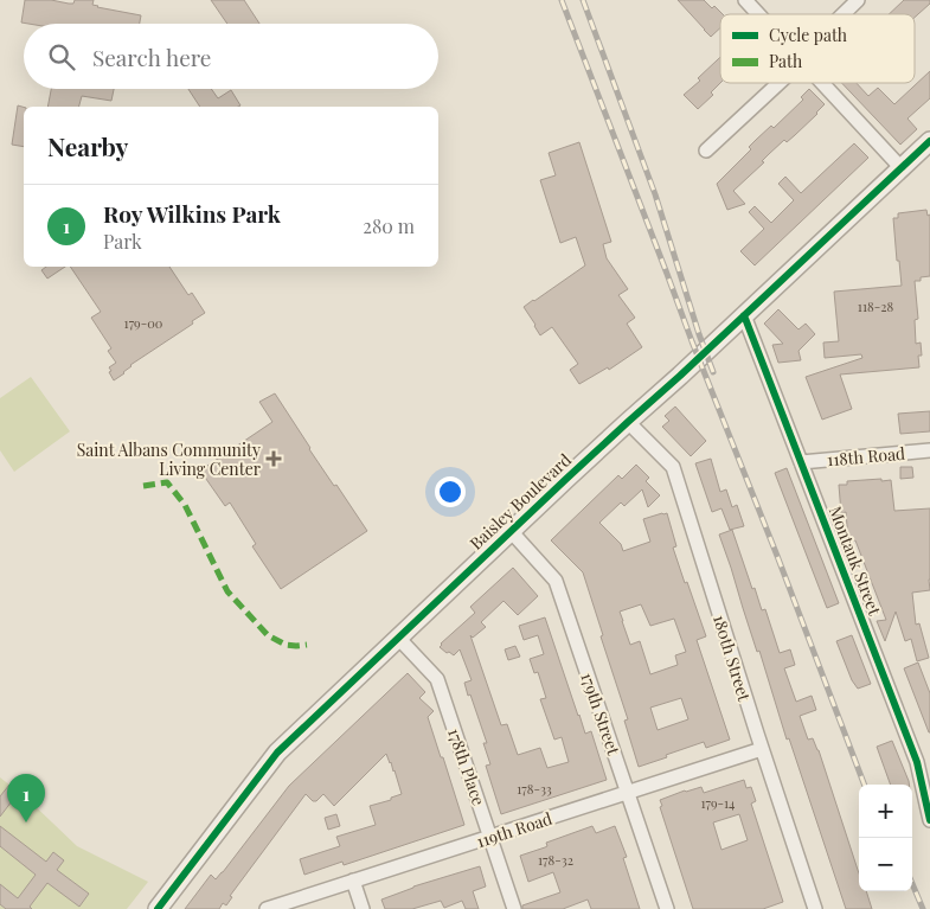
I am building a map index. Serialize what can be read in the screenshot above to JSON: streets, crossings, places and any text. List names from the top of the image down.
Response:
{
  "streets": {
    "street": [
      "118th Road",
      "Baisley Boulevard",
      "Montauk Street",
      "180th Street",
      "179th Street",
      "178th Place",
      "119th Road"
    ]
  },
  "crossings": [
    ["118th Road", "Montauk Street"],
    ["Baisley Boulevard", "Montauk Street"],
    ["Baisley Boulevard", "180th Street"],
    ["Baisley Boulevard", "179th Street"],
    ["Baisley Boulevard", "178th Place"],
    ["180th Street", "119th Road"],
    ["179th Street", "119th Road"],
    ["178th Place", "119th Road"]
  ],
  "places": {
    "health": ["Saint Albans Community Living Center"]
  },
  "house_numbers": [
    "118-28",
    "179-00",
    "178-33",
    "179-14",
    "178-32"
  ],
  "legend": ["Cycle path", "Path"],
  "page": {
    "search": "Search here",
    "heading": "Nearby",
    "list": [
      {
        "mark": "1",
        "name": "Roy Wilkins Park",
        "note": "Park",
        "value": "280 m"
      }
    ],
    "pins": "1",
    "map_buttons": ["+", "−"]
  }
}
